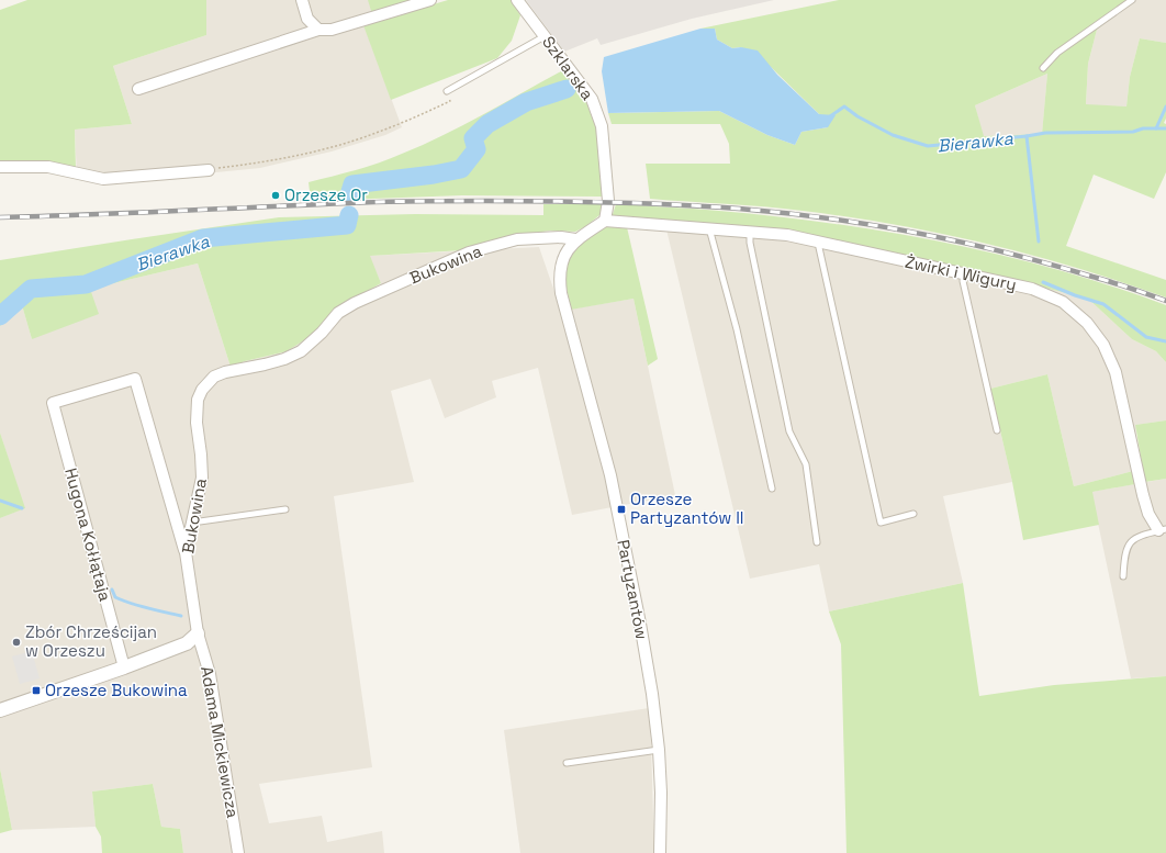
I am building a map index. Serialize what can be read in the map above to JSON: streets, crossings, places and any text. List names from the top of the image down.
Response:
{
  "streets": {
    "street": [
      "Szklarska",
      "Bukowina",
      "Żwirki i Wigury",
      "Hugona Kołłątaja",
      "Partyzantów",
      "Adama Mickiewicza"
    ]
  },
  "crossings": [
    ["Szklarska", "Żwirki i Wigury"],
    ["Szklarska", "Partyzantów"],
    ["Bukowina", "Hugona Kołłątaja"],
    ["Bukowina", "Partyzantów"],
    ["Bukowina", "Adama Mickiewicza"],
    ["Żwirki i Wigury", "Partyzantów"]
  ],
  "water": ["Bierawka"],
  "places": {
    "other": ["Orzesze Or", "Zbór Chrześcijan w Orzeszu"],
    "transit": ["Orzesze Partyzantów II", "Orzesze Bukowina"]
  }
}
